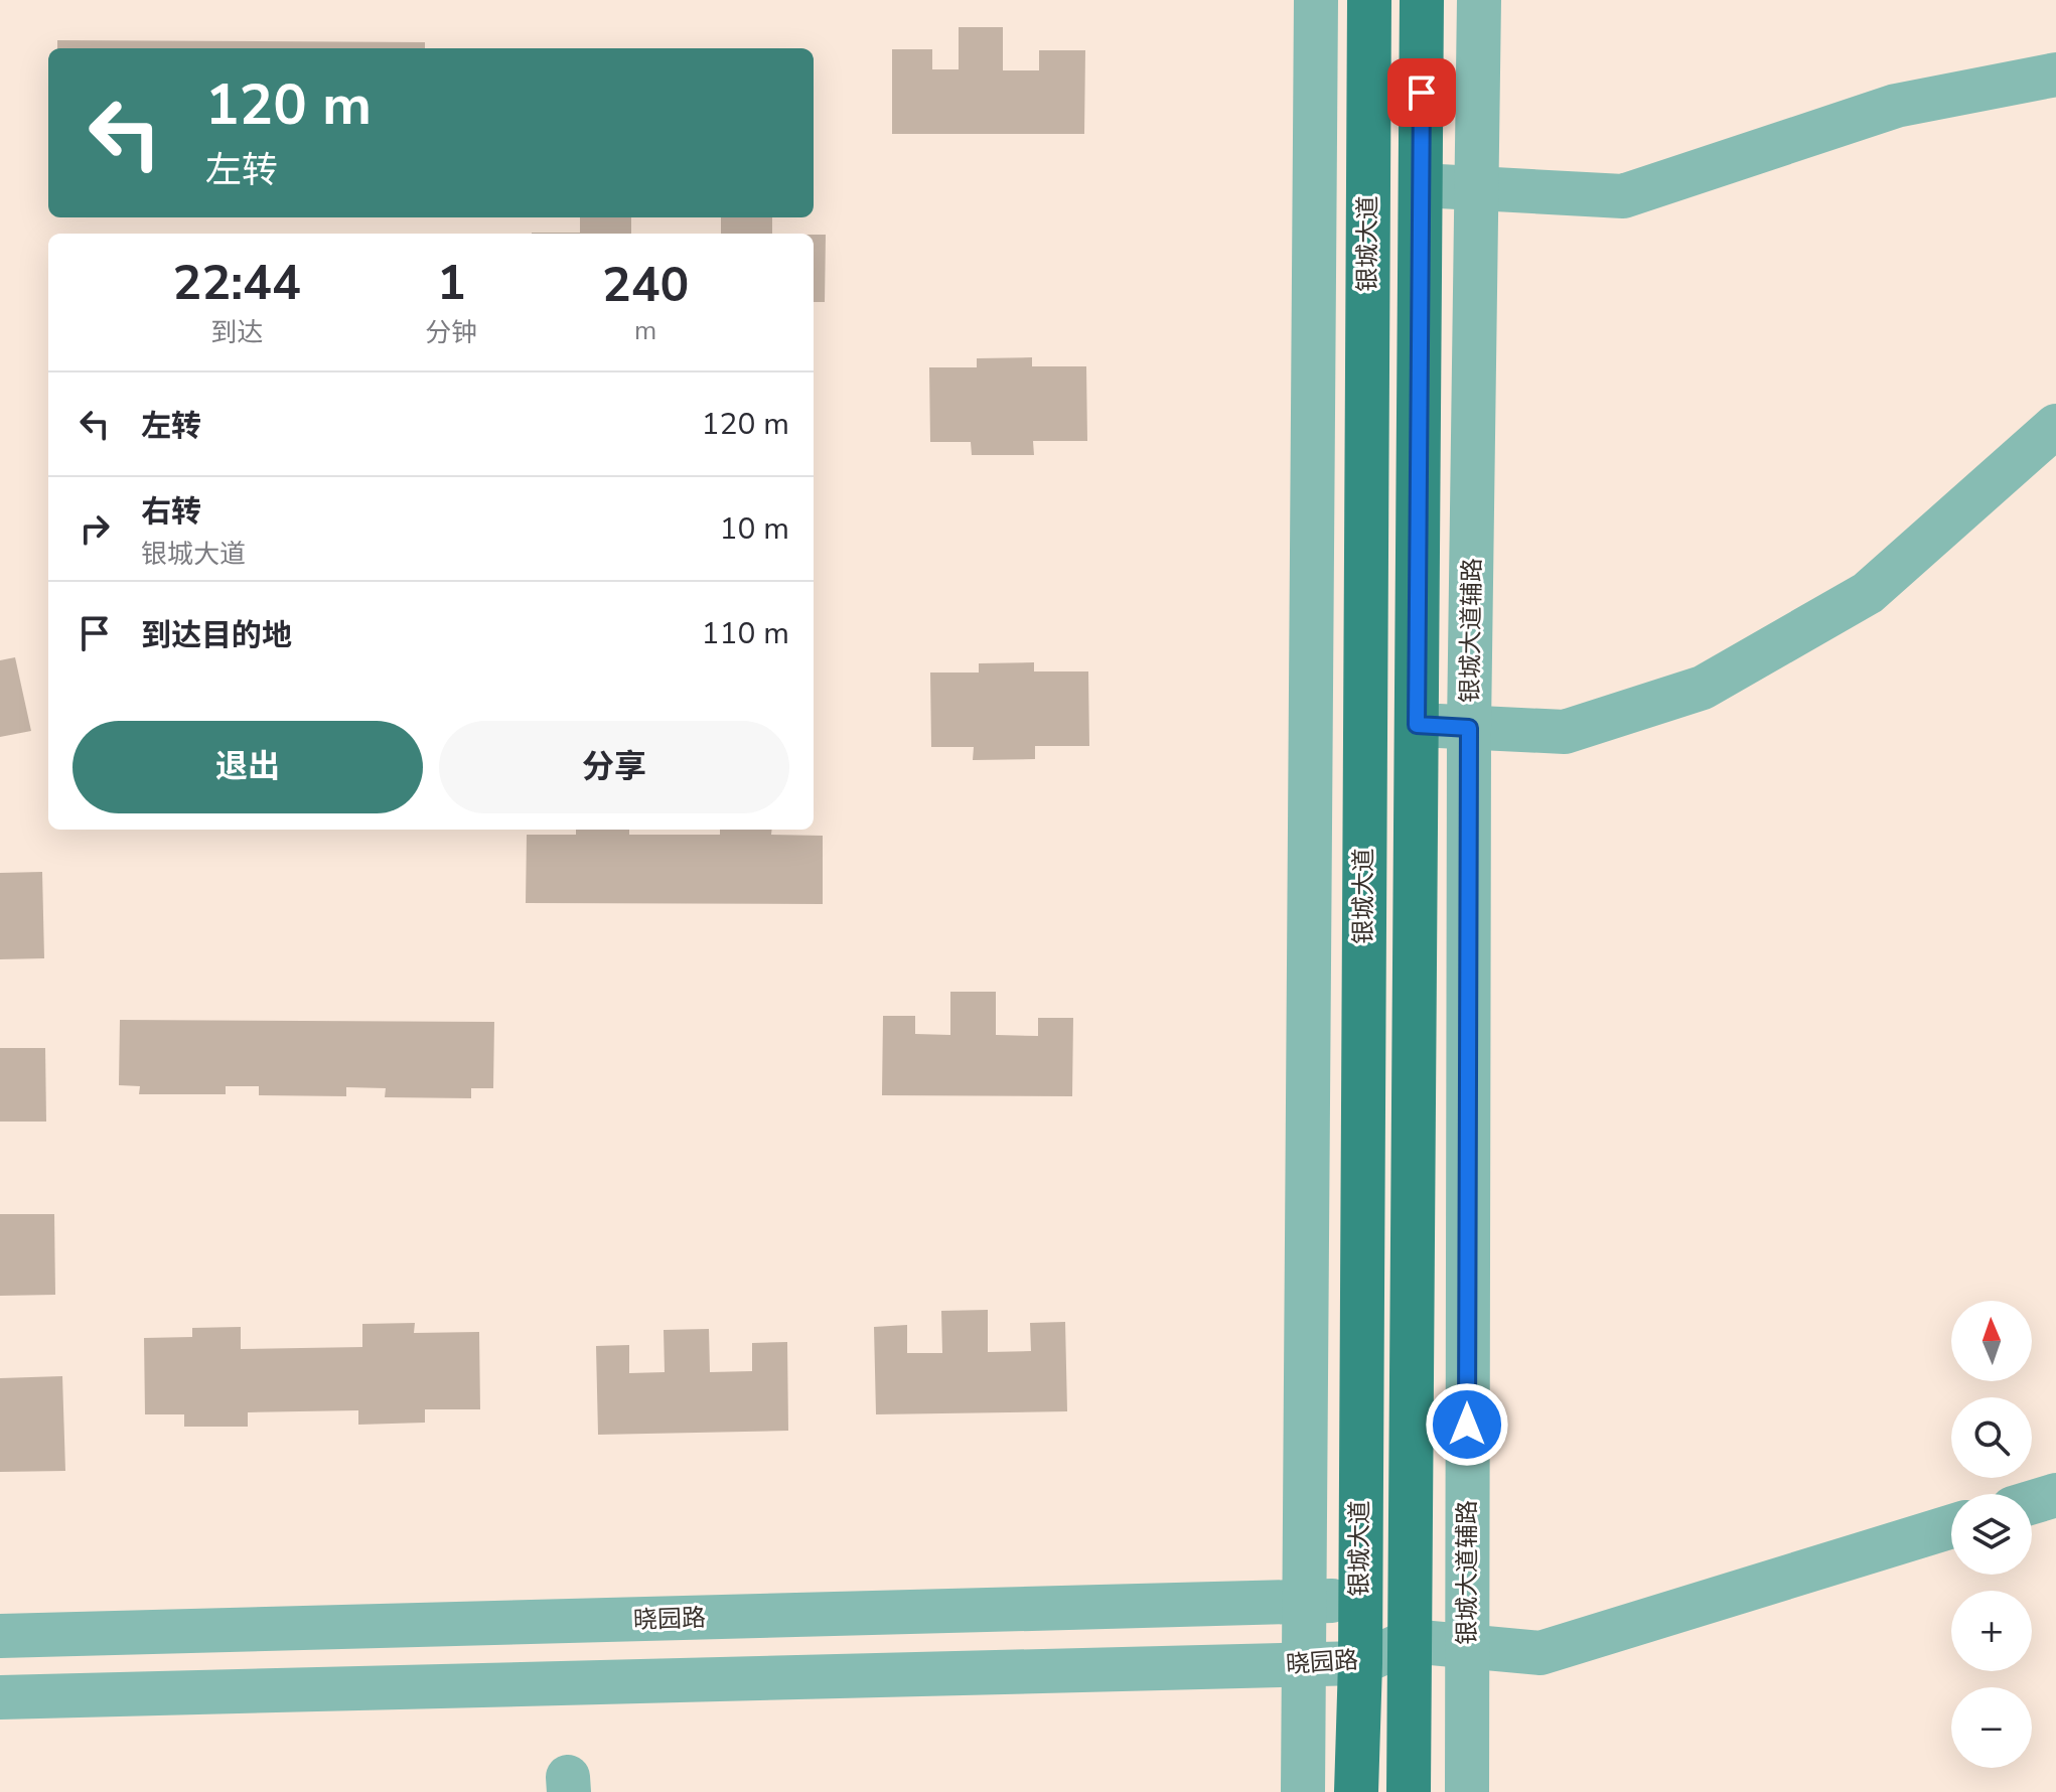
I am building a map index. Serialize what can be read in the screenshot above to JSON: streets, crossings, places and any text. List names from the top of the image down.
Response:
{
  "streets": {
    "main road": ["银城大道"],
    "street": ["银城大道辅路", "晓园路"]
  },
  "crossings": [
    ["银城大道", "晓园路"]
  ],
  "north": "top",
  "page": {
    "turn": ["120 m", "左转"],
    "eta": [
      "22:44",
      "到达",
      "1",
      "分钟",
      "240",
      "m"
    ],
    "list": [
      {
        "name": "左转",
        "value": "120 m"
      },
      {
        "name": "右转",
        "note": "银城大道",
        "value": "10 m"
      },
      {
        "name": "到达目的地",
        "value": "110 m"
      }
    ],
    "buttons": ["退出", "分享"],
    "map_buttons": ["+", "−"]
  }
}
